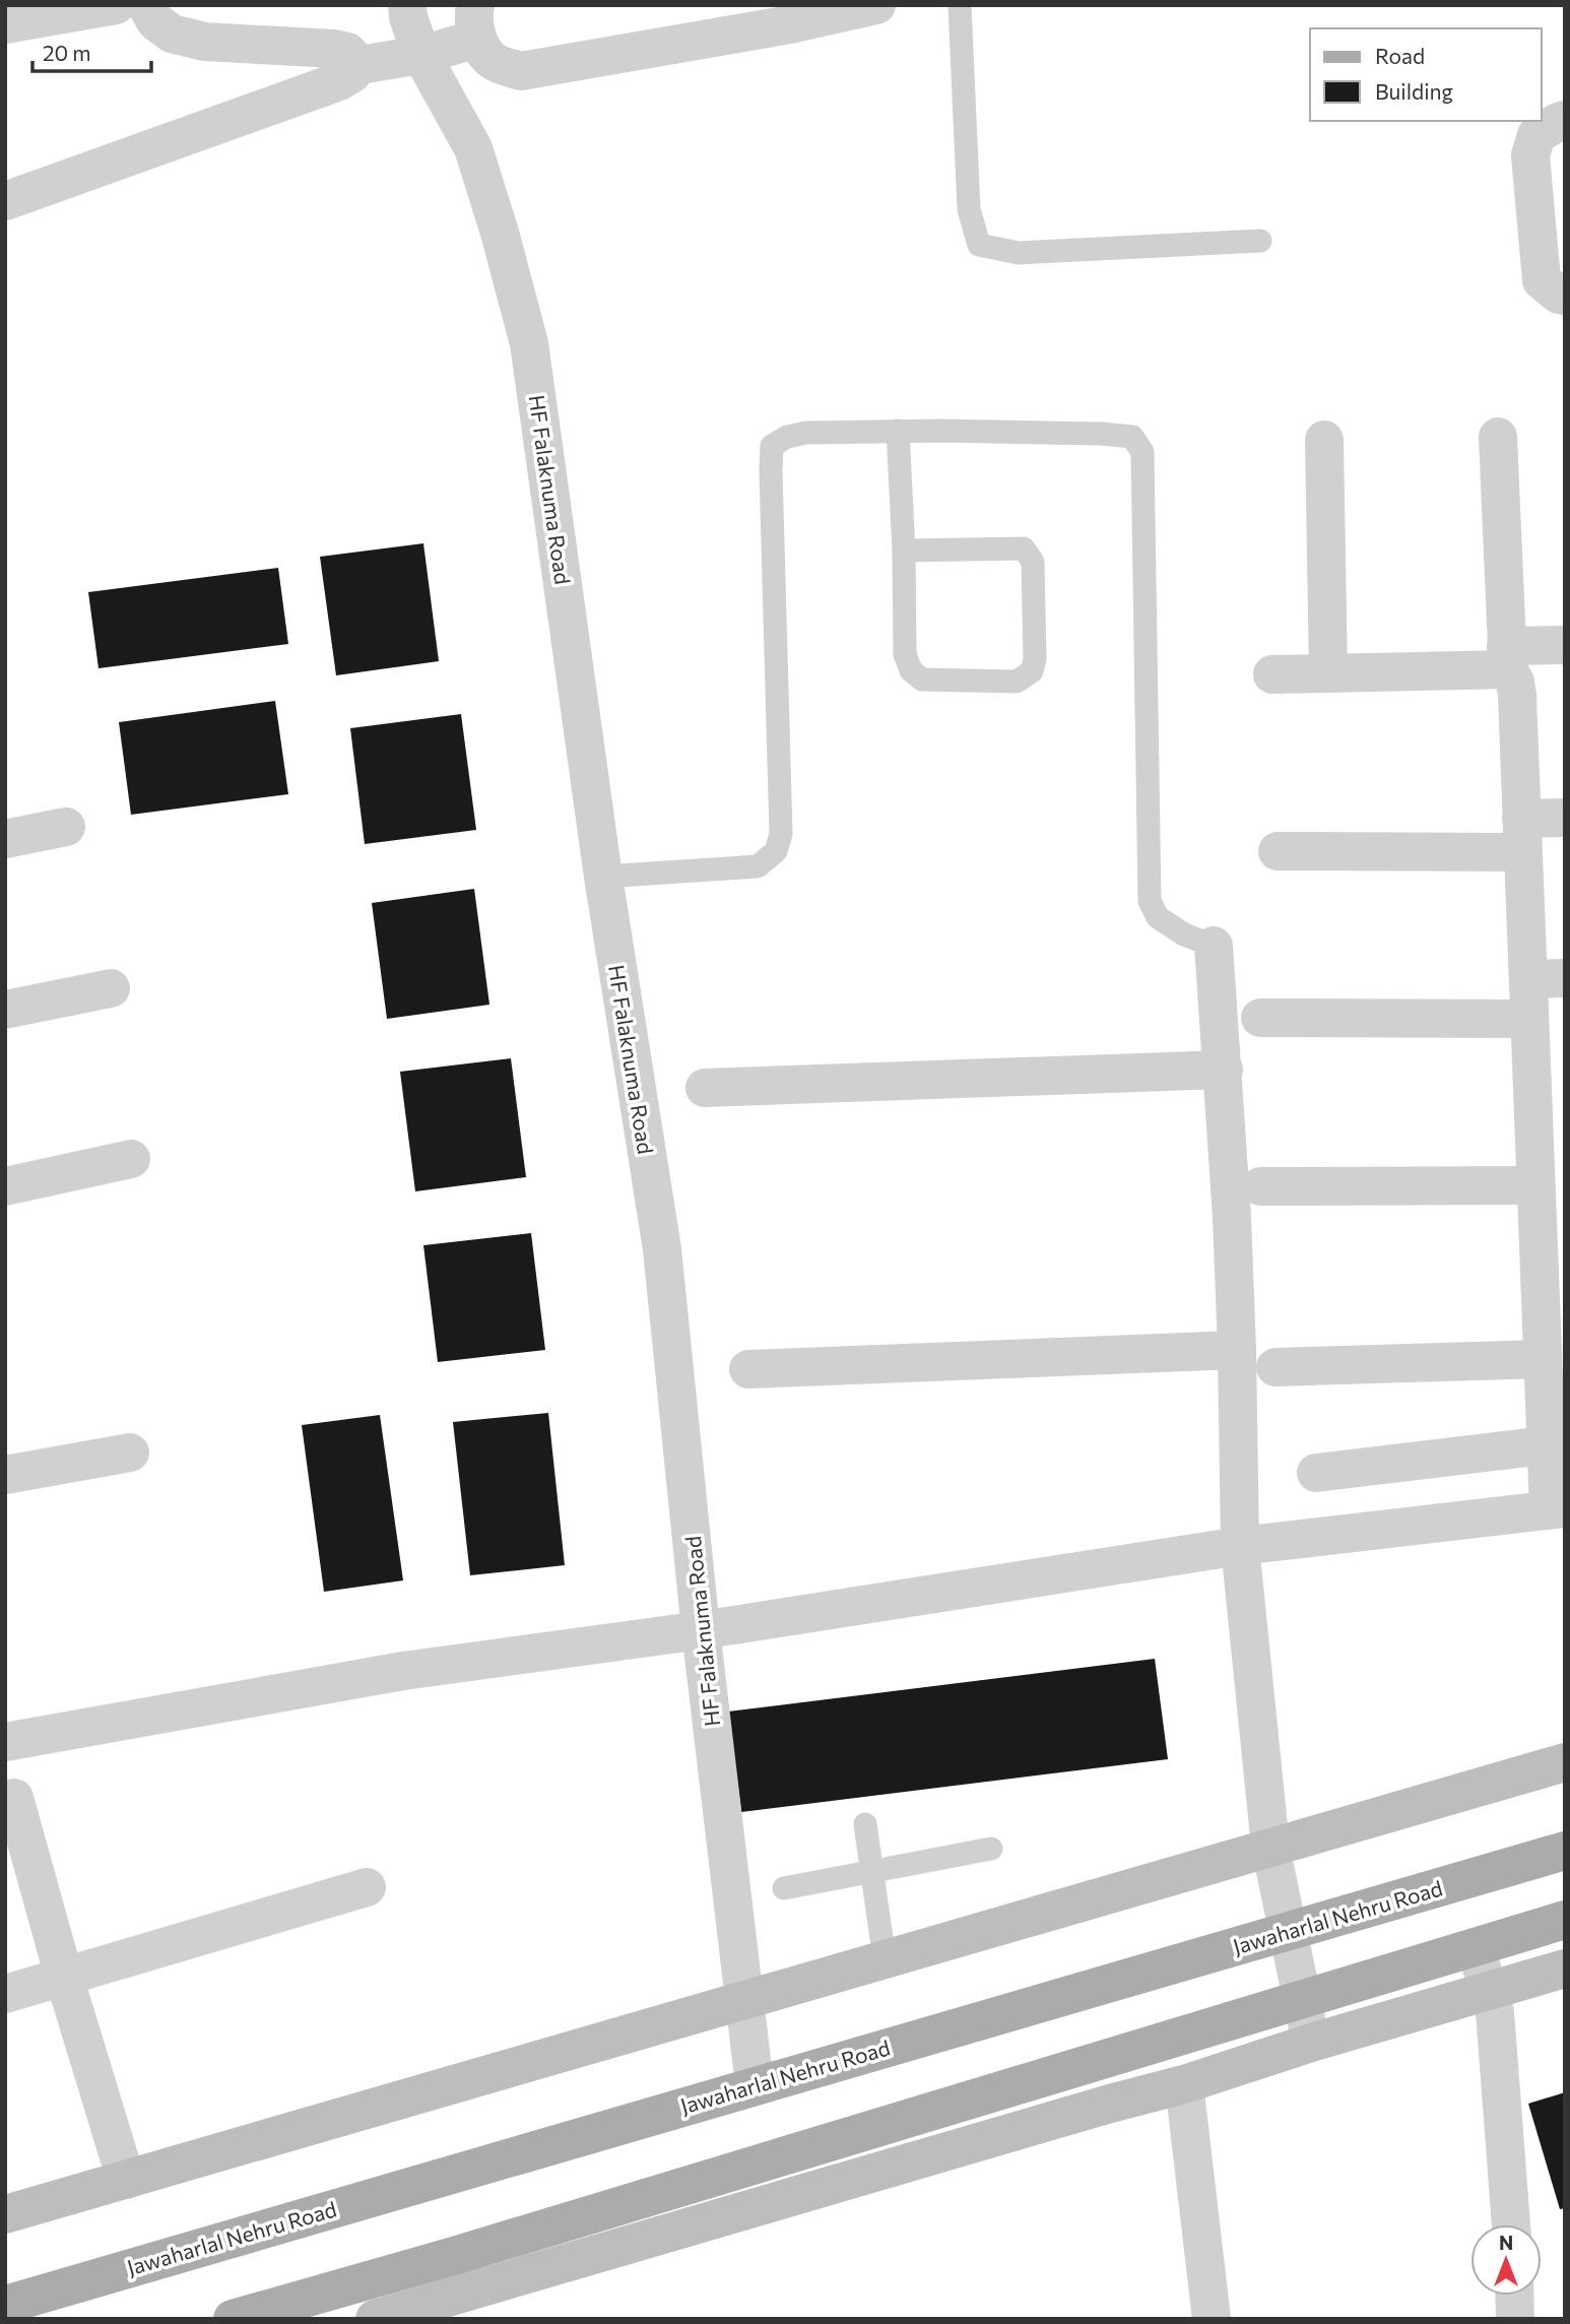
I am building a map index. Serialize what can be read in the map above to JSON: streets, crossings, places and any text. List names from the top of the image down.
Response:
{
  "streets": {
    "main road": ["Jawaharlal Nehru Road"],
    "street": ["HF Falaknuma Road"]
  },
  "crossings": [
    ["HF Falaknuma Road", "Jawaharlal Nehru Road"]
  ],
  "legend": ["Road", "Building"],
  "scale_bar": "20 m",
  "north": "top"
}
